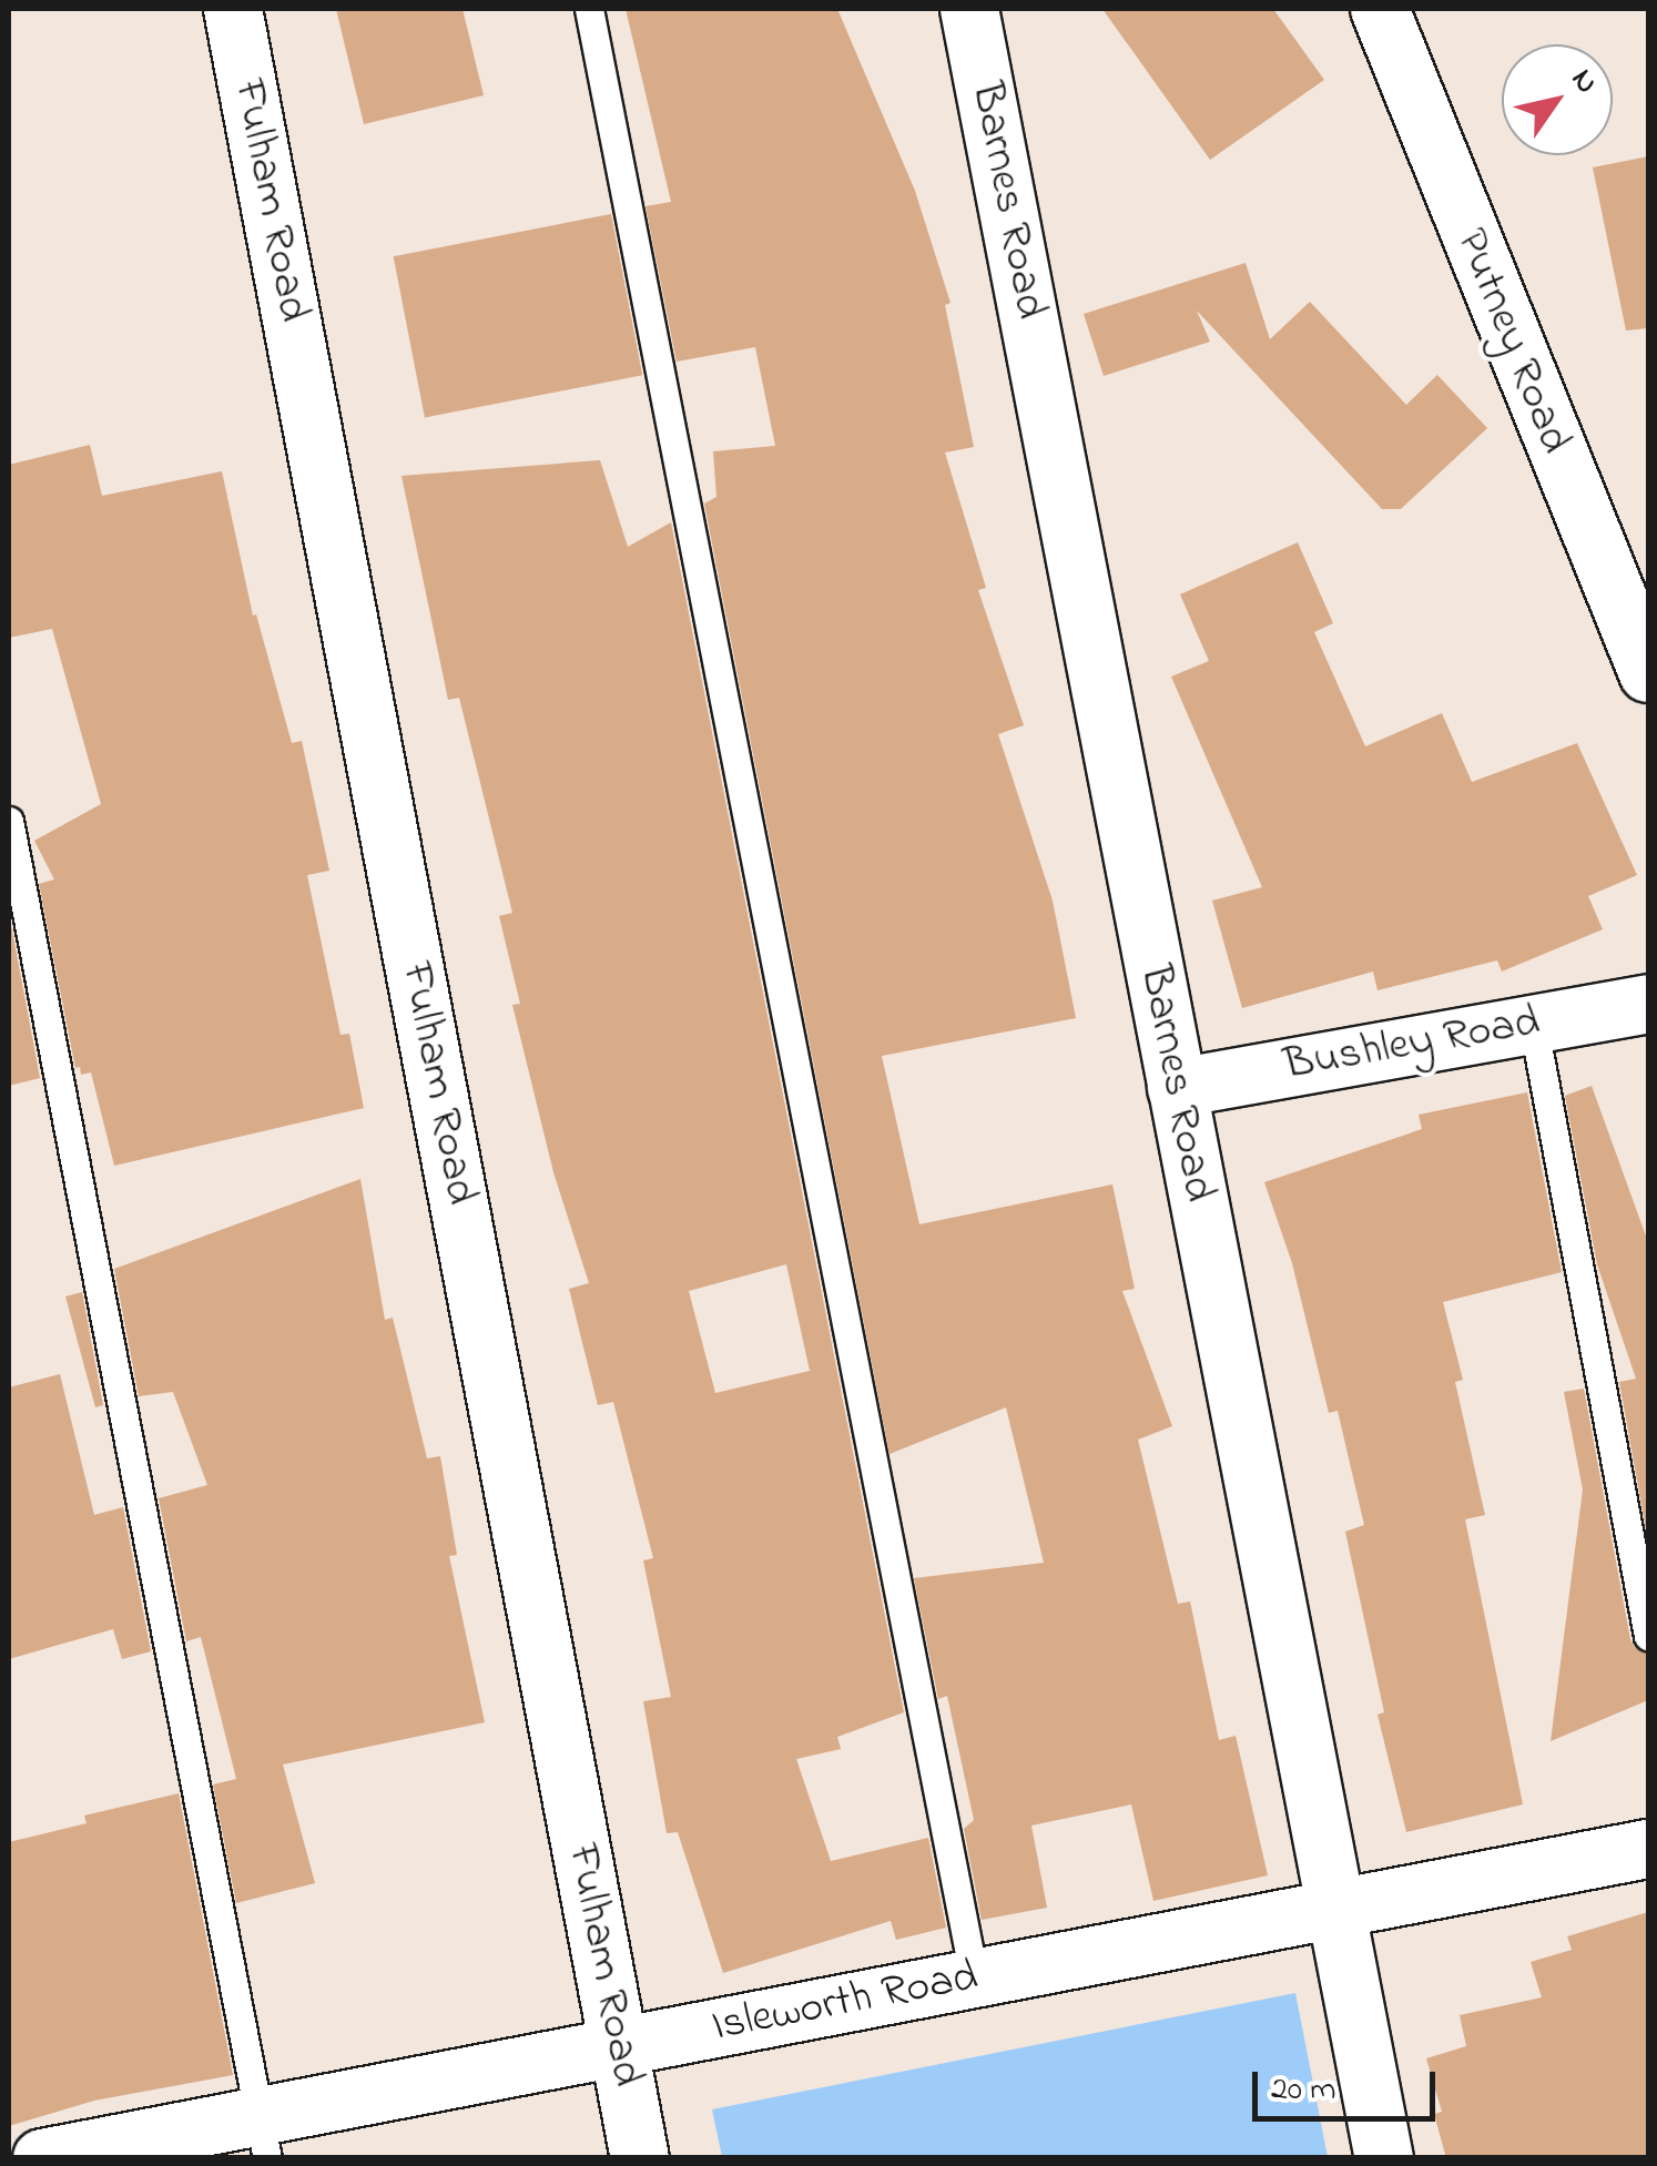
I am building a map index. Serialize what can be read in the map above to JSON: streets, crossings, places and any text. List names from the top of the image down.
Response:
{
  "streets": {
    "street": [
      "Fulham Road",
      "Barnes Road",
      "Putney Road",
      "Bushley Road",
      "Isleworth Road"
    ]
  },
  "crossings": [
    ["Fulham Road", "Isleworth Road"],
    ["Barnes Road", "Bushley Road"],
    ["Barnes Road", "Isleworth Road"]
  ],
  "scale_bar": "20 m",
  "north": "top right"
}
